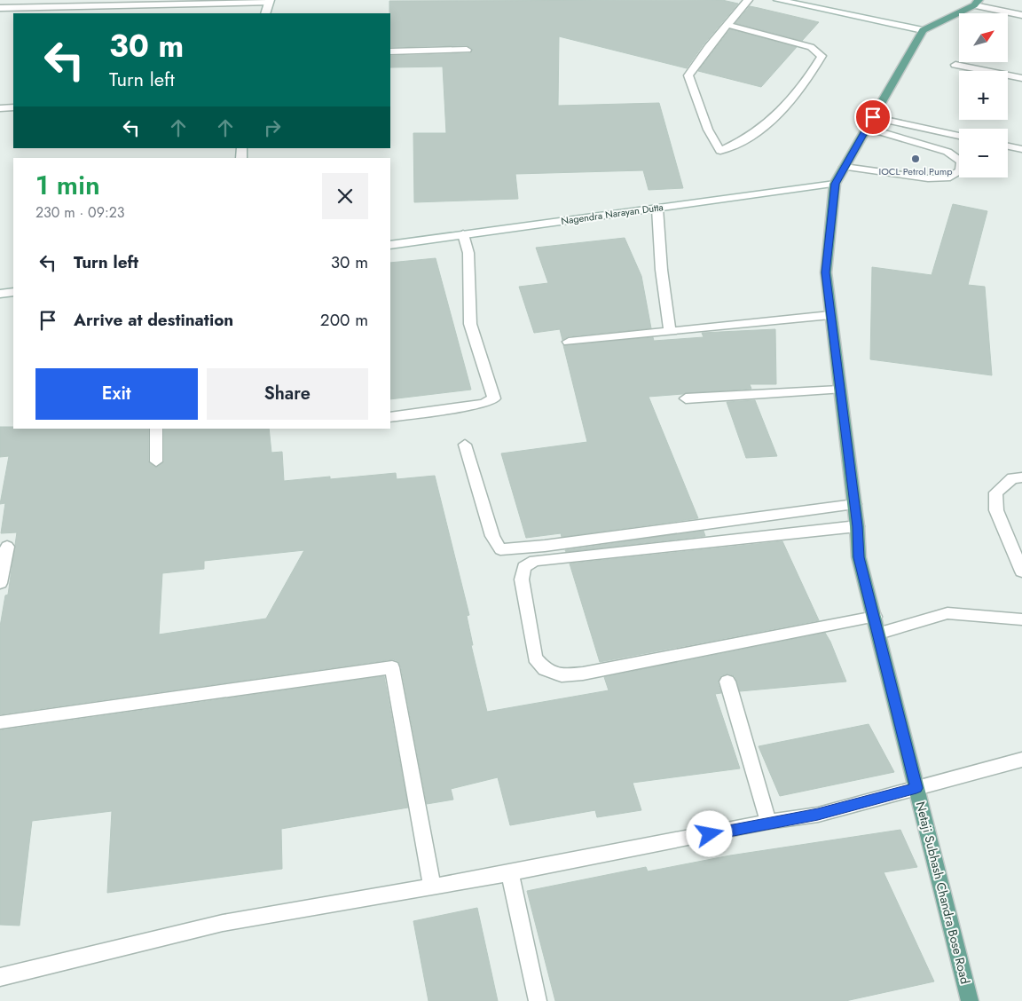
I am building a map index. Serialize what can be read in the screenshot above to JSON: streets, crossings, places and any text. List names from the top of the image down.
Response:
{
  "streets": {
    "main road": ["Netaji Subhash Chandra Bose Road"],
    "street": ["Nagendra Narayan Dutta"]
  },
  "crossings": [
    ["Nagendra Narayan Dutta", "Netaji Subhash Chandra Bose Road"]
  ],
  "places": ["IOCL Petrol Pump"],
  "north": "top right",
  "page": {
    "map_buttons": ["+", "−"],
    "turn": ["30 m", "Turn left"],
    "heading": ["1 min", "230 m · 09:23"],
    "list": [
      {
        "name": "Turn left",
        "value": "30 m"
      },
      {
        "name": "Arrive at destination",
        "value": "200 m"
      }
    ],
    "buttons": ["Exit", "Share"]
  }
}
